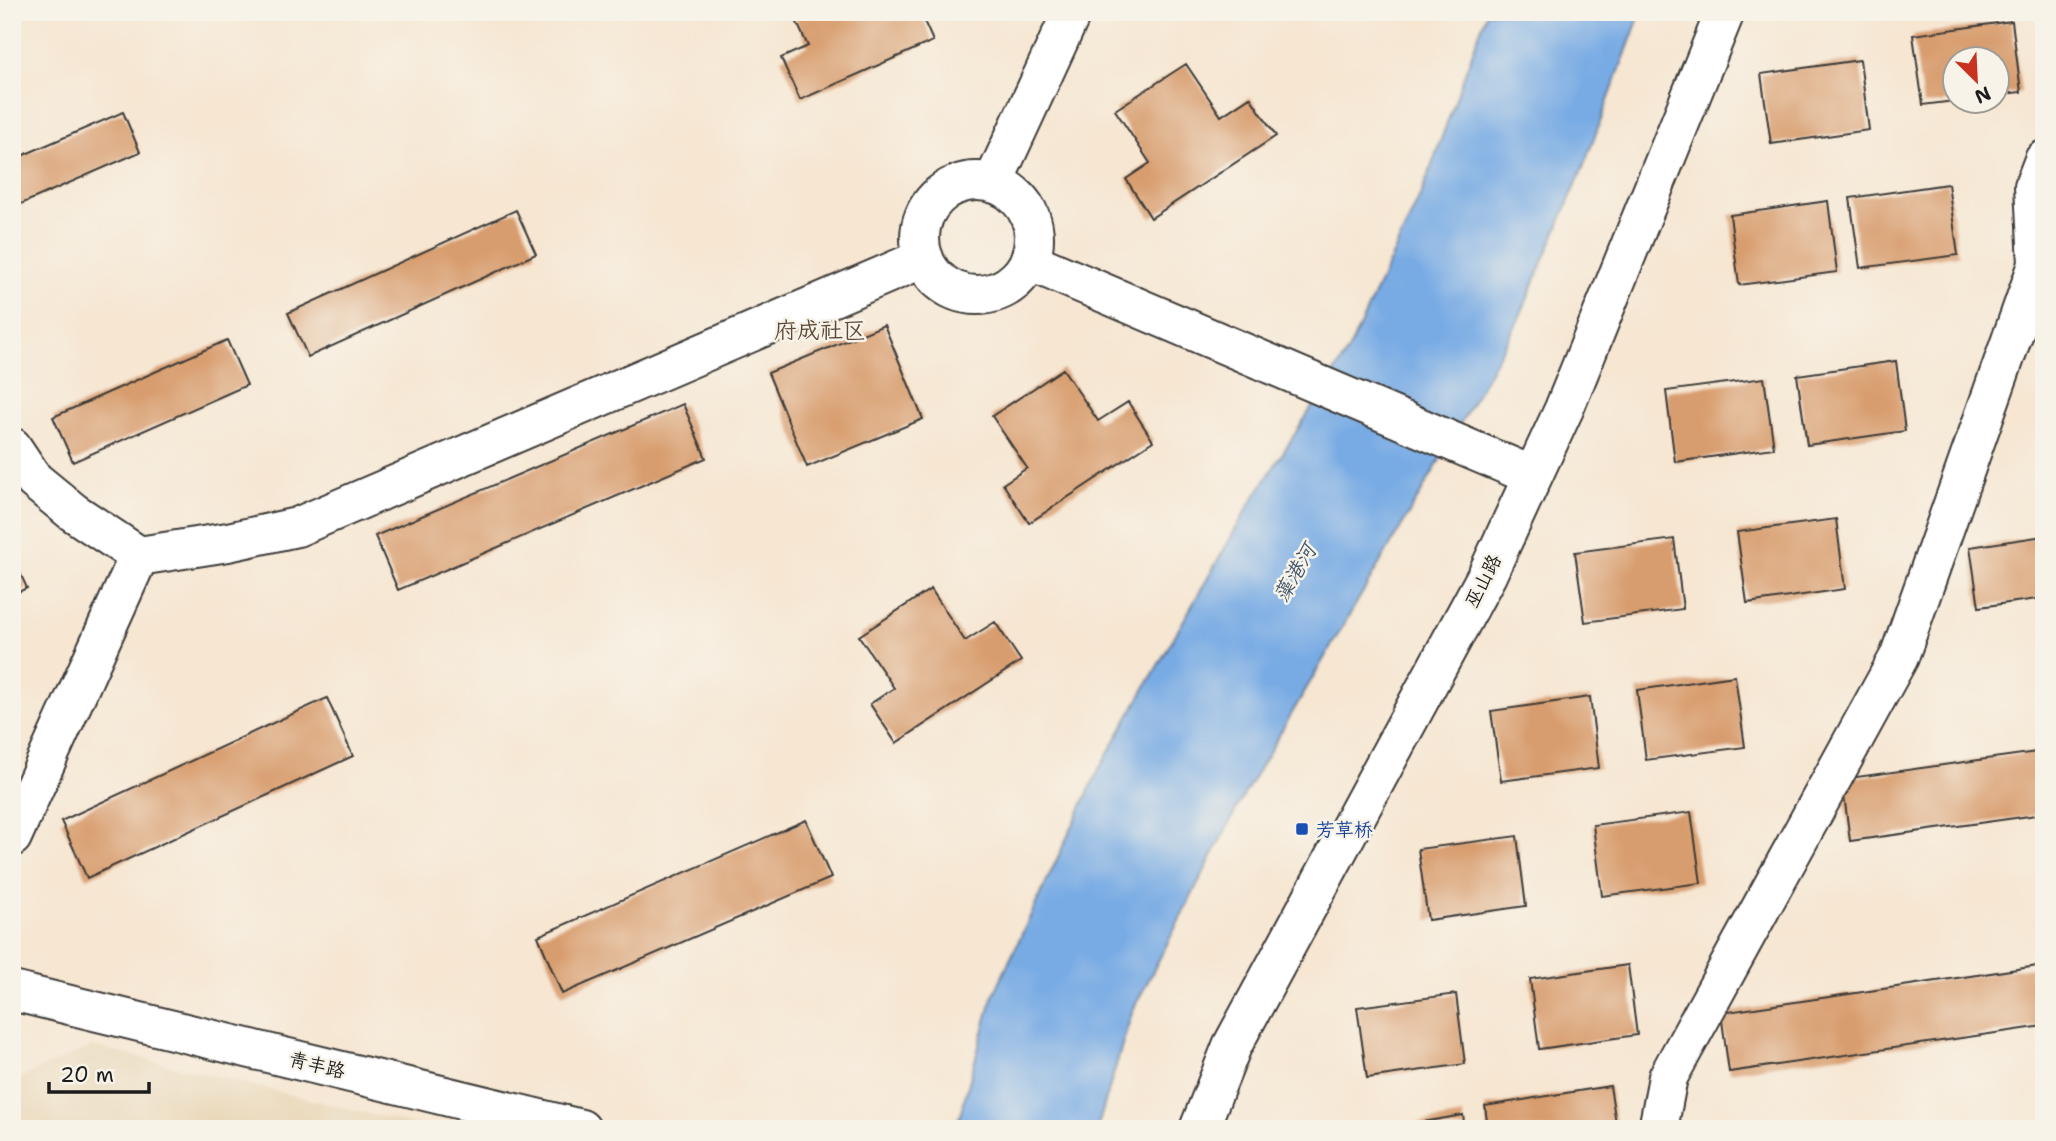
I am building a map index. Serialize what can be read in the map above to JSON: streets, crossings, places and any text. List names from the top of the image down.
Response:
{
  "streets": {
    "street": ["巫山路", "青丰路"]
  },
  "districts": ["府成社区"],
  "water": ["藻港河"],
  "places": {
    "transit": ["芳草桥"]
  },
  "scale_bar": "20 m",
  "north": "bottom right"
}
